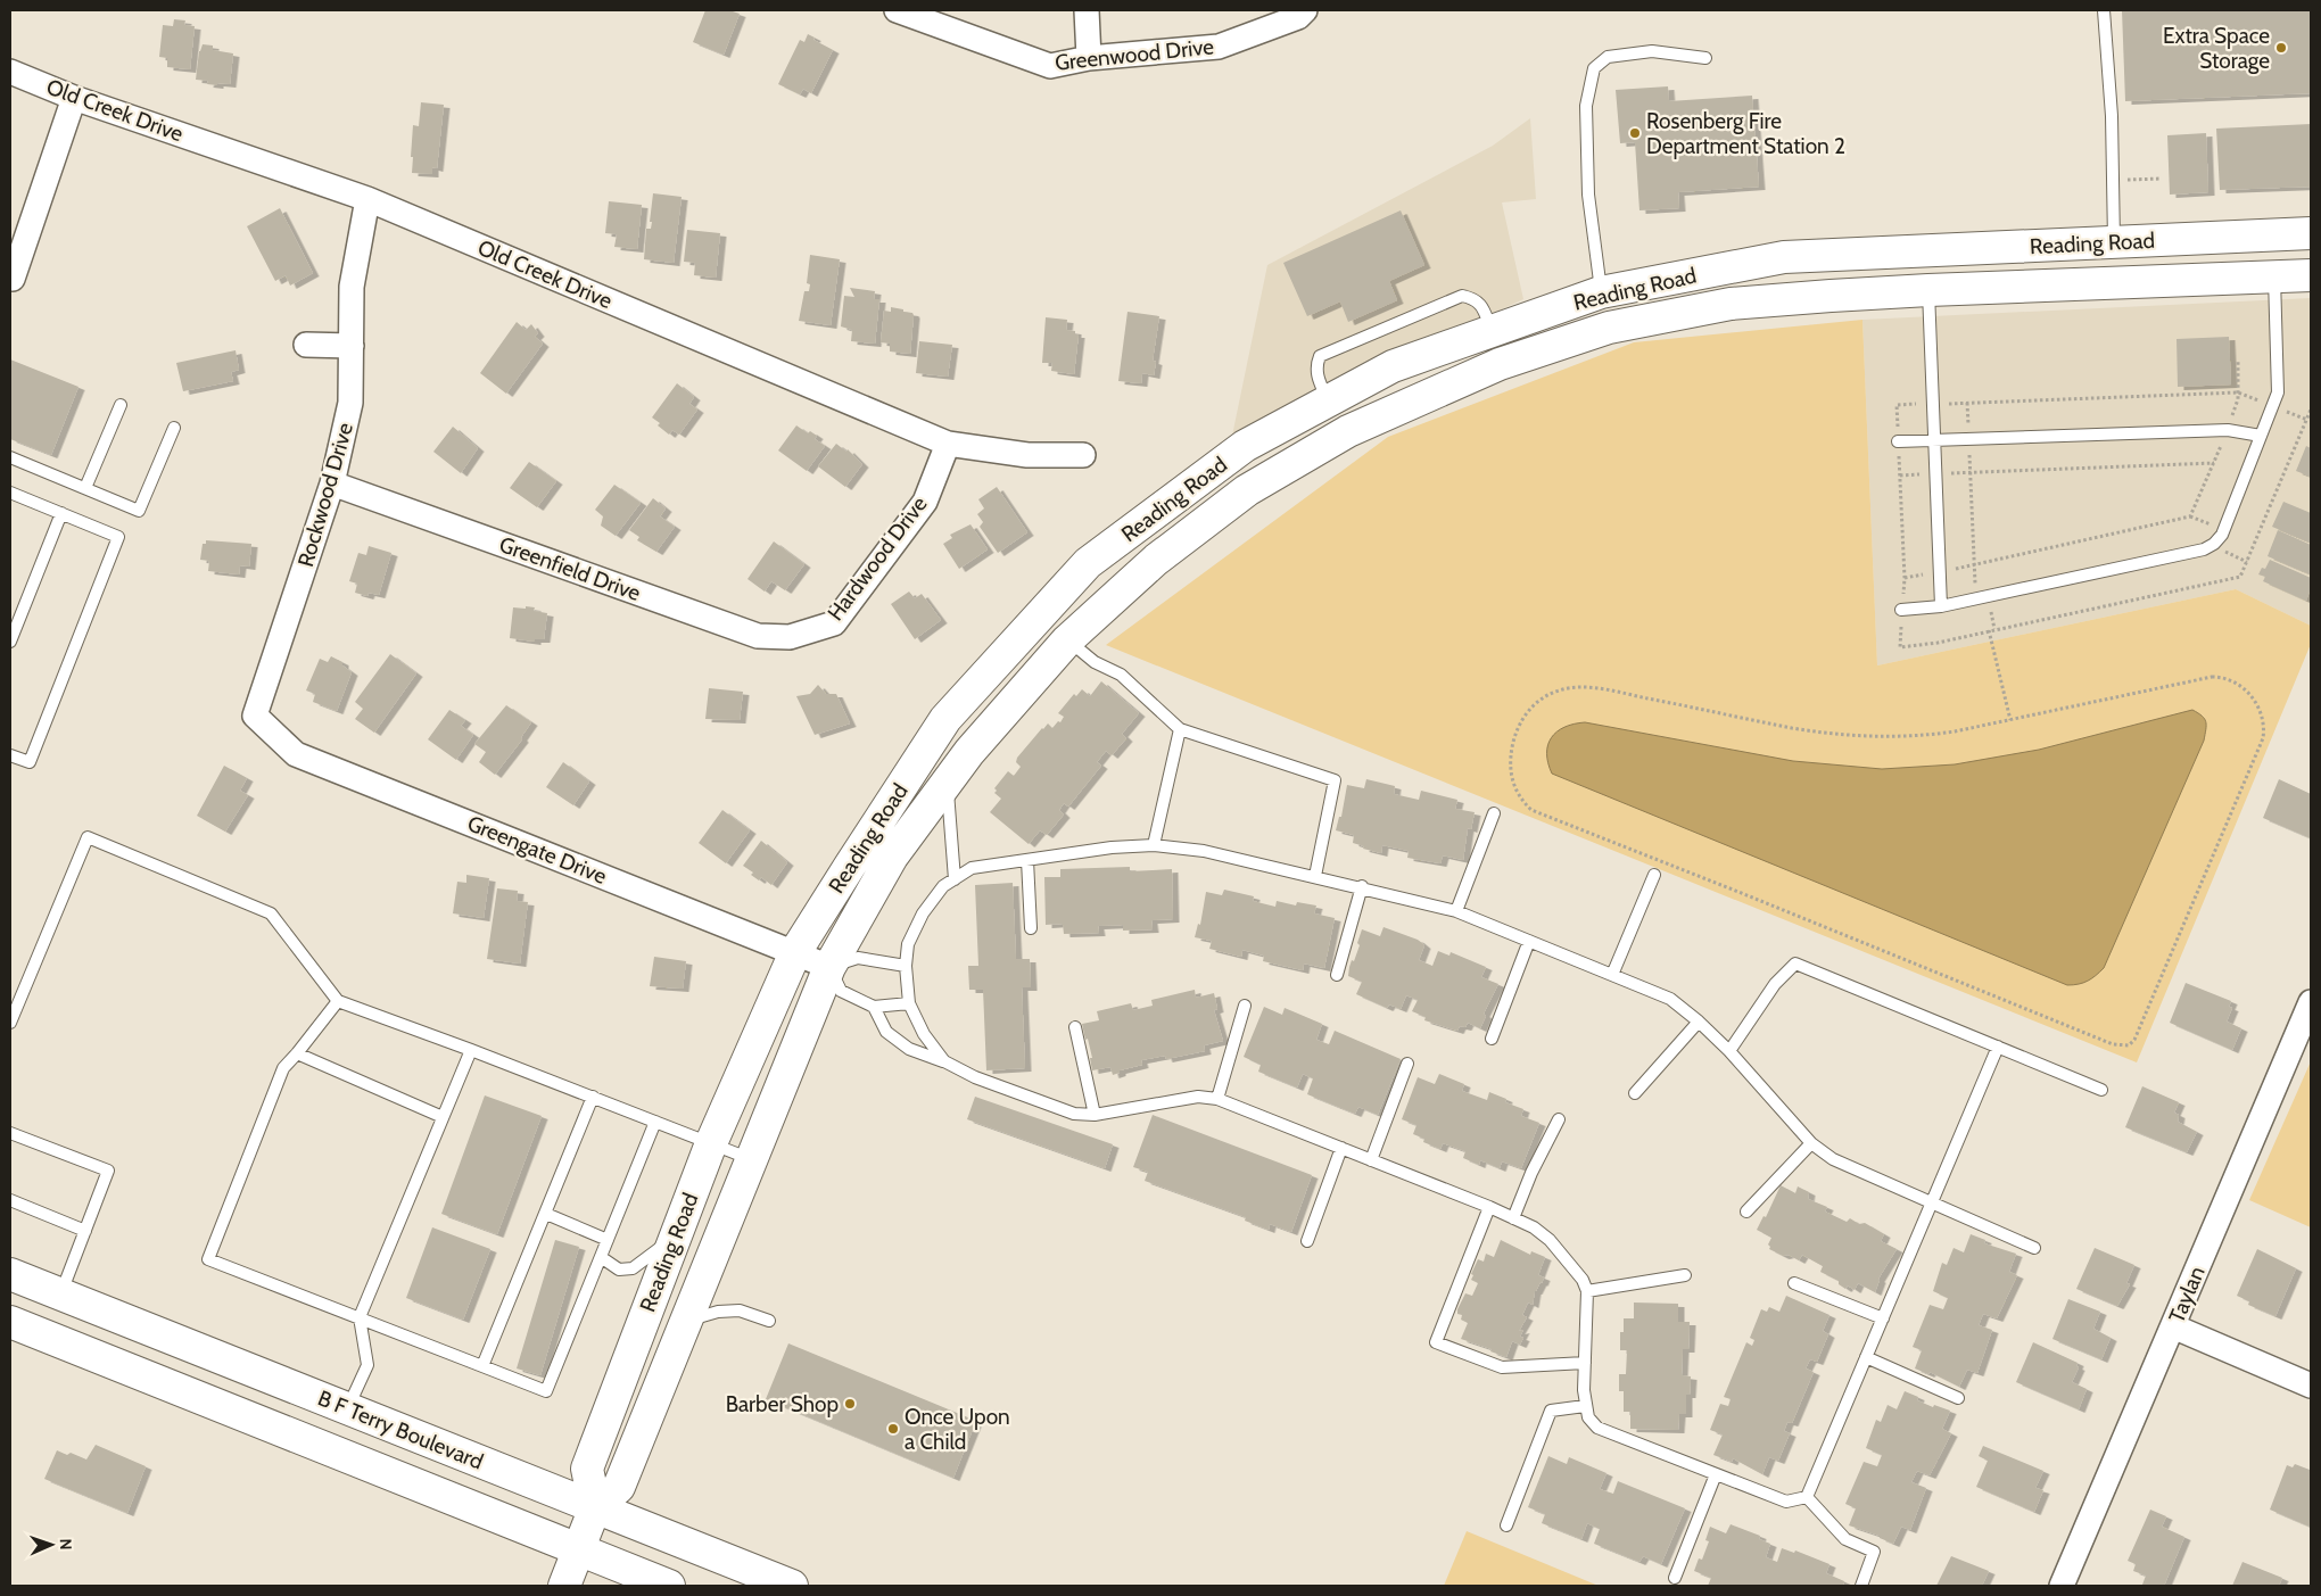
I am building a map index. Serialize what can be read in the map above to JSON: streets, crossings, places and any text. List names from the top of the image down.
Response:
{
  "streets": {
    "main road": ["Reading Road", "B F Terry Boulevard"],
    "street": [
      "Greenwood Drive",
      "Old Creek Drive",
      "Rockwood Drive",
      "Hardwood Drive",
      "Greenfield Drive",
      "Greengate Drive",
      "Taylan"
    ]
  },
  "crossings": [
    ["Old Creek Drive", "Rockwood Drive"],
    ["Old Creek Drive", "Hardwood Drive"],
    ["Reading Road", "Greengate Drive"],
    ["Reading Road", "B F Terry Boulevard"],
    ["Rockwood Drive", "Greenfield Drive"],
    ["Rockwood Drive", "Greengate Drive"],
    ["Hardwood Drive", "Greenfield Drive"]
  ],
  "places": [
    "Extra Space Storage",
    "Rosenberg Fire Department Station 2",
    "Barber Shop",
    "Once Upon a Child"
  ],
  "north": "right"
}
